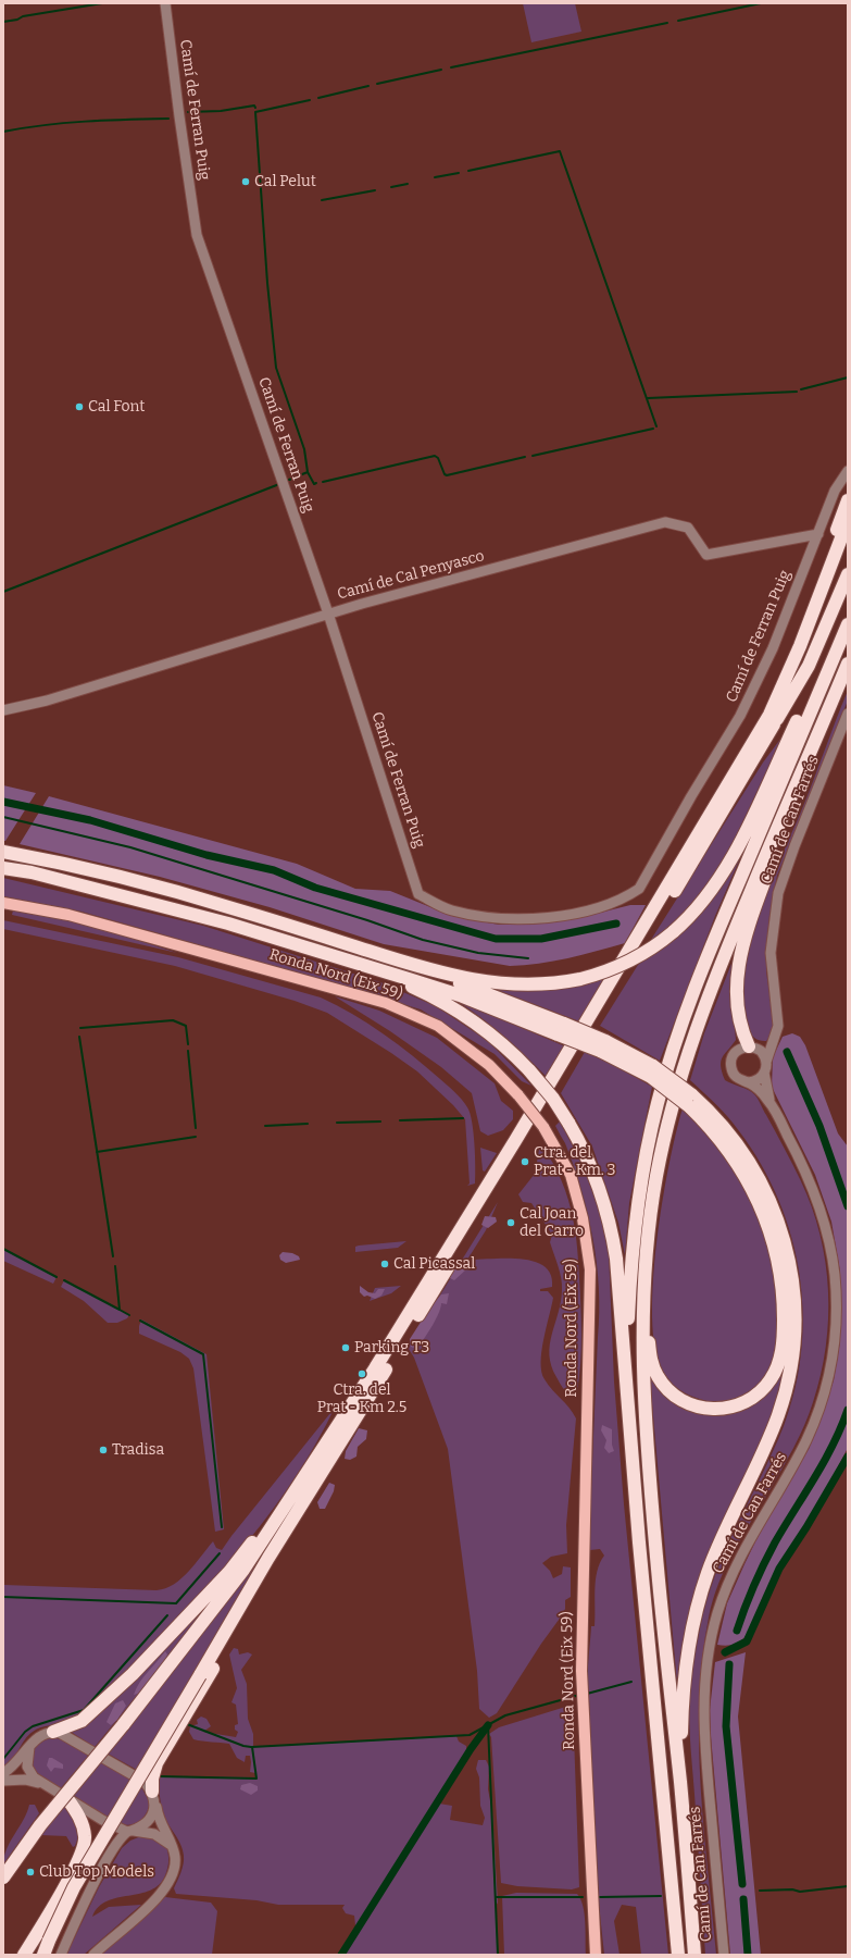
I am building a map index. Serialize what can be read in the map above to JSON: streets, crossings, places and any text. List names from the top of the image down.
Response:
{
  "streets": {
    "main road": ["Ronda Nord (Eix 59)"],
    "street": ["Camí de Ferran Puig", "Camí de Cal Penyasco", "Camí de Can Farrés"]
  },
  "crossings": [
    ["Camí de Ferran Puig", "Camí de Cal Penyasco"]
  ],
  "places": [
    "Cal Pelut",
    "Cal Font",
    "Ctra. del Prat - Km. 3",
    "Cal Joan del Carro",
    "Cal Picassal",
    "Parking T3",
    "Ctra. del Prat - Km 2.5",
    "Tradisa",
    "Club Top Models"
  ]
}
